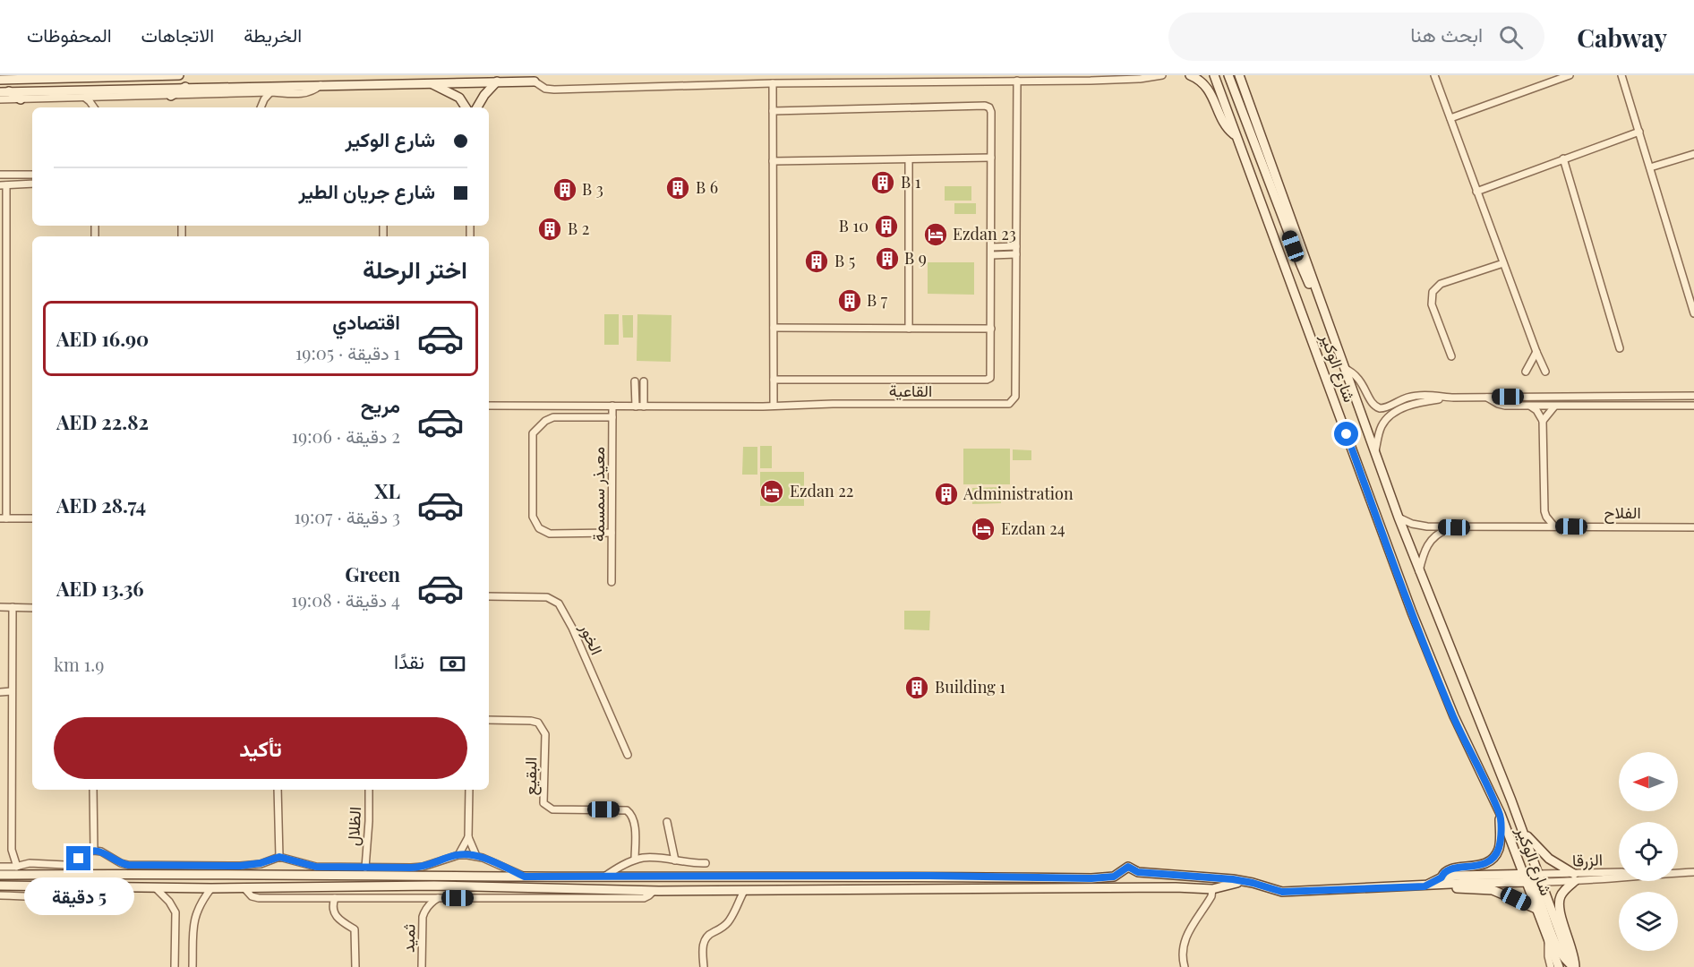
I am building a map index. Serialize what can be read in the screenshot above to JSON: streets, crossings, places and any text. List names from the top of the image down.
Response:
{
  "streets": {
    "street": [
      "شارع الوكير",
      "القاعية",
      "معيذر سمسمة",
      "الفلاح",
      "الخور",
      "البقيع",
      "الظلال",
      "الزرقا",
      "ثميد"
    ]
  },
  "crossings": [
    ["شارع الوكير", "الفلاح"],
    ["شارع الوكير", "الزرقا"],
    ["القاعية", "معيذر سمسمة"]
  ],
  "places": {
    "building": [
      "B 1",
      "B 6",
      "B 3",
      "B 10",
      "B 2",
      "B 9",
      "B 5",
      "B 7",
      "Administration",
      "Building 1"
    ],
    "hotel": ["Ezdan 23", "Ezdan 22", "Ezdan 24"]
  },
  "north": "left",
  "page": {
    "header": "Cabway",
    "search": "ابحث هنا",
    "nav": ["الخريطة", "الاتجاهات", "المحفوظات"],
    "banner": ["شارع الوكير", "شارع جريان الطير"],
    "heading": "اختر الرحلة",
    "list": [
      {
        "name": "اقتصادي",
        "note": "1 دقيقة · 19:05",
        "value": "AED 16.90"
      },
      {
        "name": "مريح",
        "note": "2 دقيقة · 19:06",
        "value": "AED 22.82"
      },
      {
        "name": "XL",
        "note": "3 دقيقة · 19:07",
        "value": "AED 28.74"
      },
      {
        "name": "Green",
        "note": "4 دقيقة · 19:08",
        "value": "AED 13.36"
      }
    ],
    "pay": ["نقدًا", "1.9 km"],
    "buttons": "تأكيد",
    "bubble": "5 دقيقة"
  }
}
